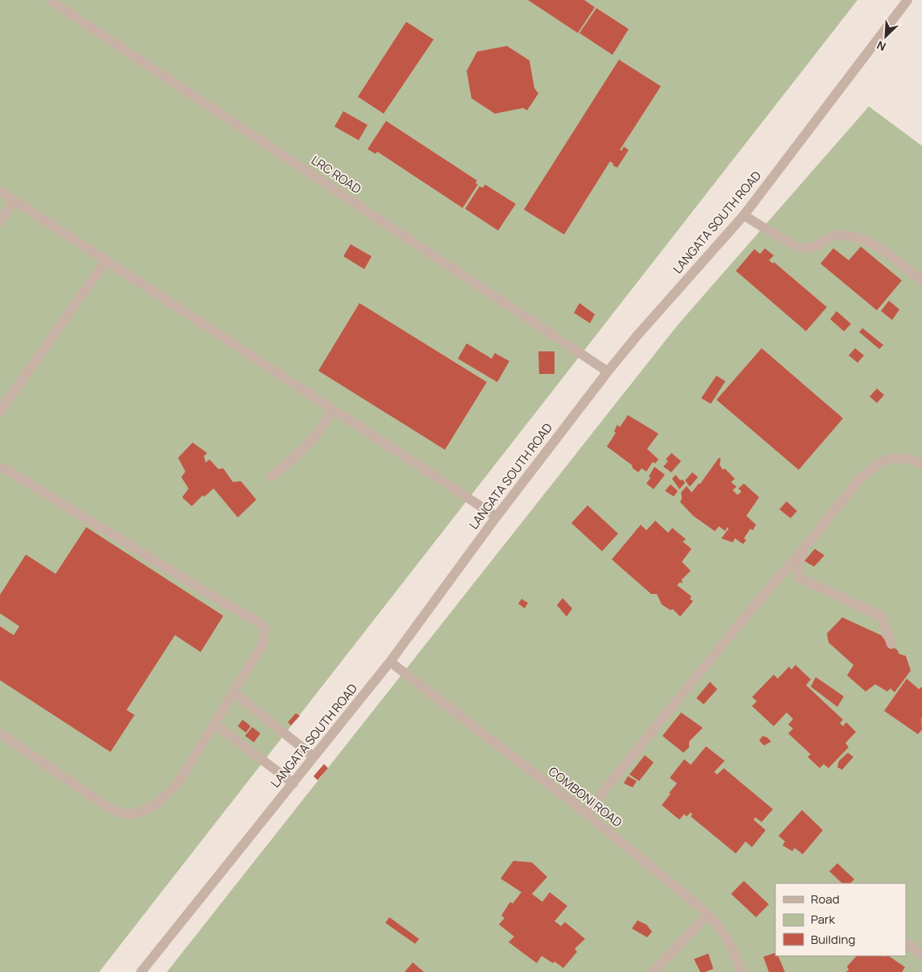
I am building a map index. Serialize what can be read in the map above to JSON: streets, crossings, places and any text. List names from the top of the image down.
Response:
{
  "streets": {
    "street": ["LRC ROAD", "LANGATA SOUTH ROAD", "COMBONI ROAD"]
  },
  "crossings": [
    ["LRC ROAD", "LANGATA SOUTH ROAD"],
    ["LANGATA SOUTH ROAD", "COMBONI ROAD"]
  ],
  "legend": ["Road", "Park", "Building"],
  "north": "bottom left"
}
